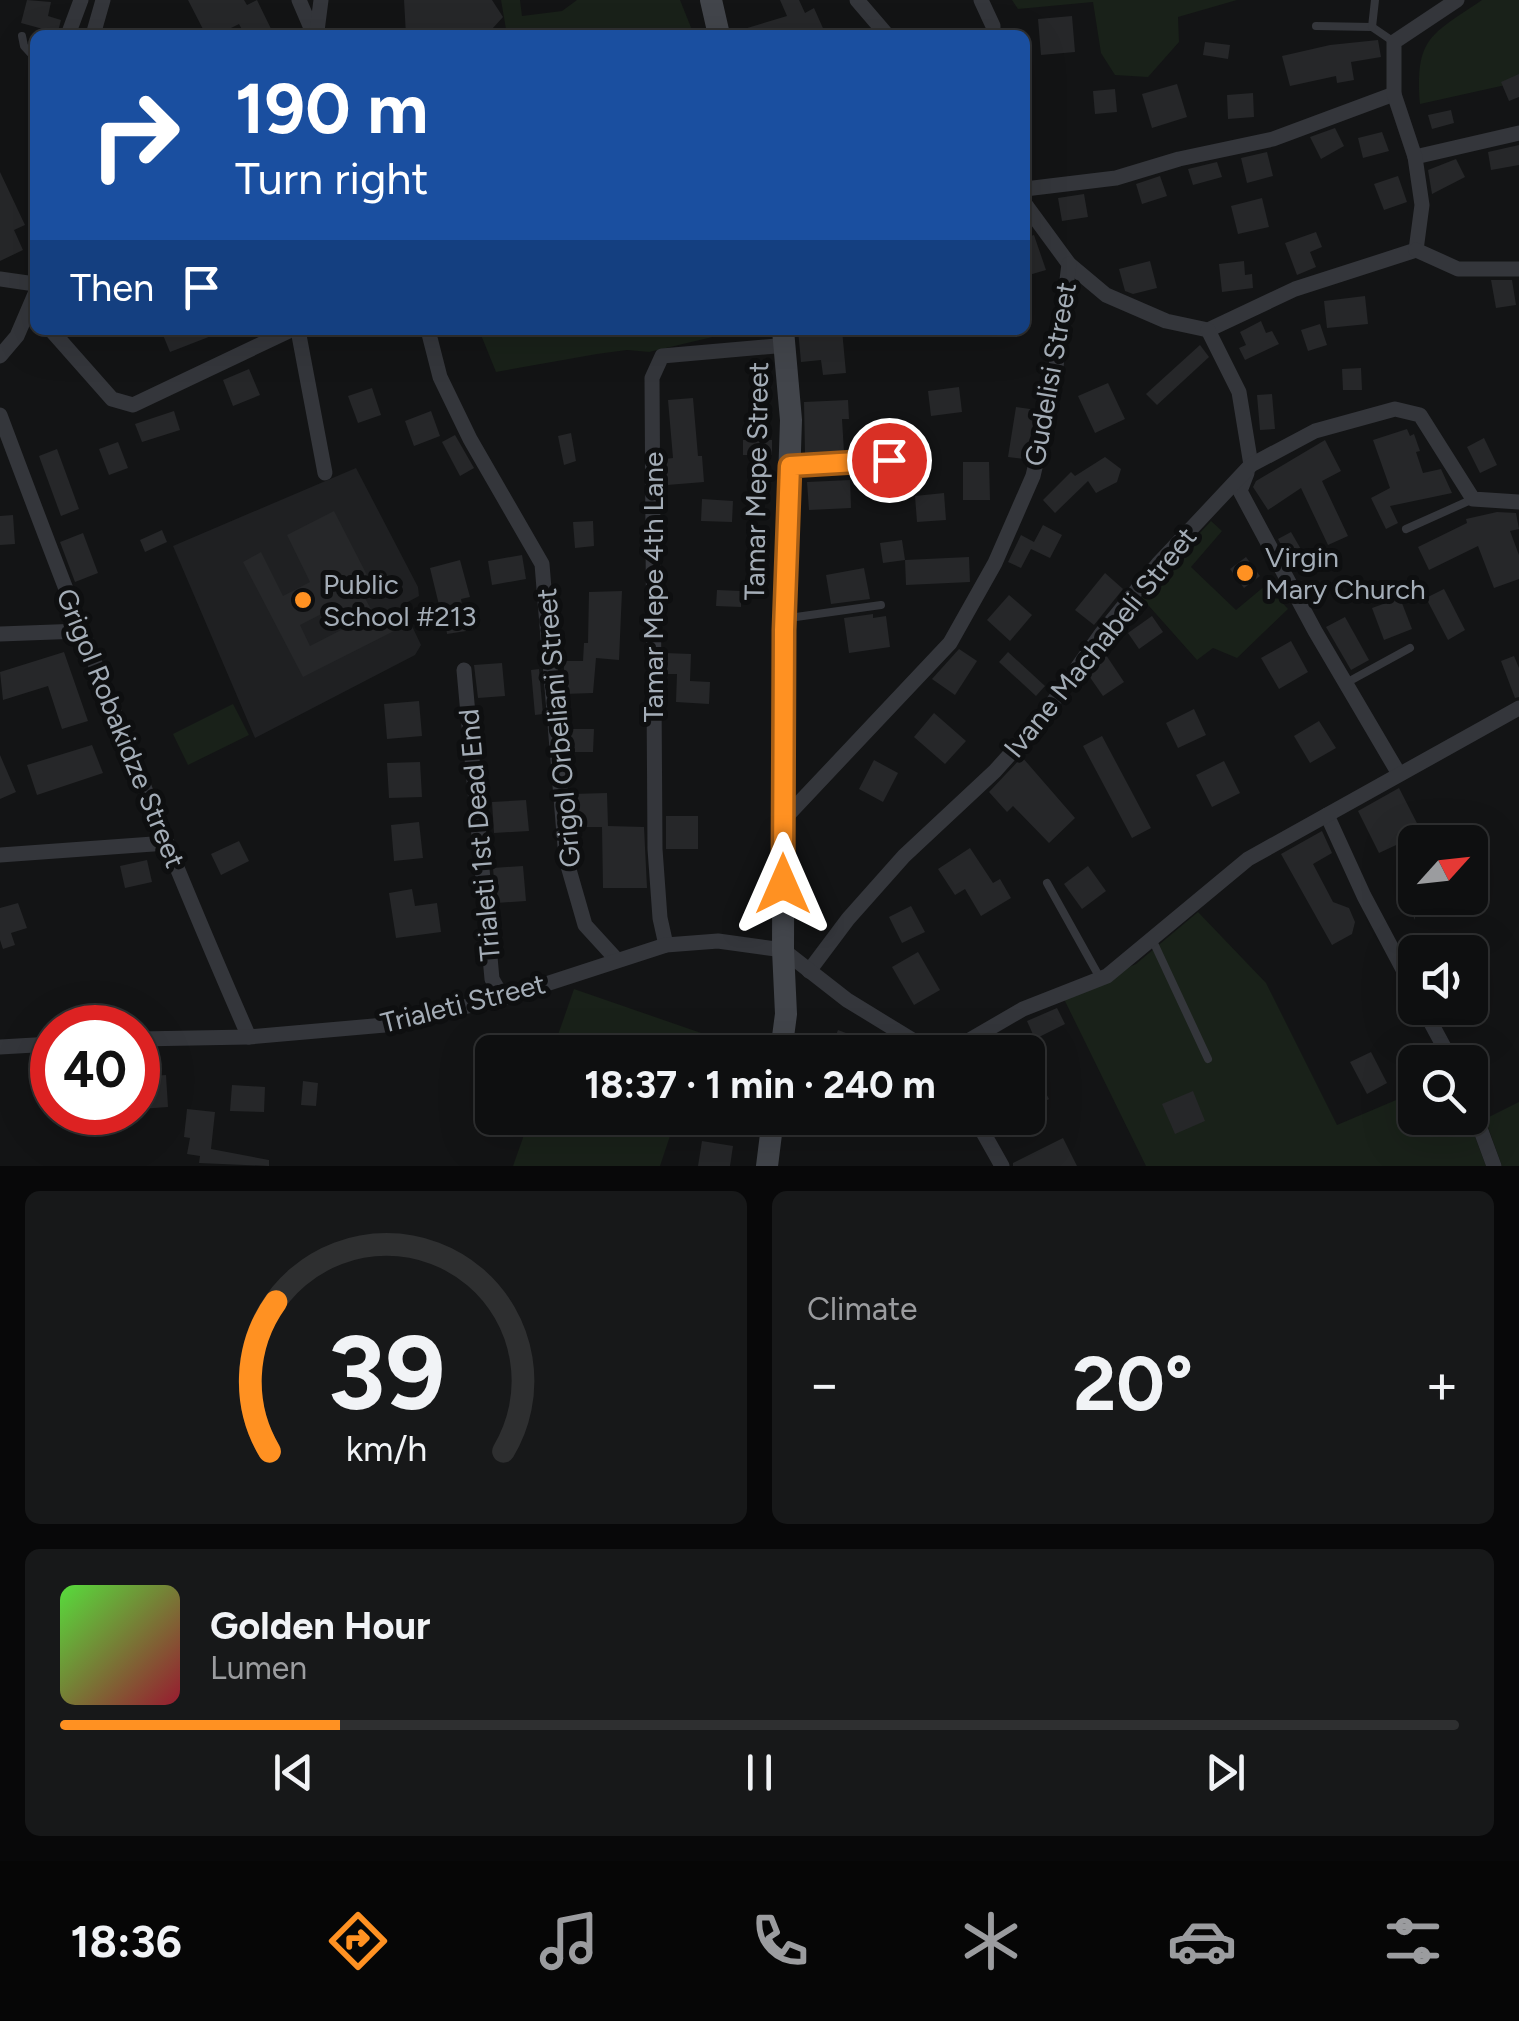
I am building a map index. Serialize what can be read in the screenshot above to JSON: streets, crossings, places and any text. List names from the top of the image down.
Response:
{
  "streets": {
    "street": [
      "Gudelisi Street",
      "Tamar Mepe Street",
      "Tamar Mepe 4th Lane",
      "Ivane Machabeli Street",
      "Grigol Robakidze Street",
      "Grigol Orbeliani Street",
      "Trialeti 1st Dead End",
      "Trialeti Street"
    ]
  },
  "crossings": [
    ["Gudelisi Street", "Tamar Mepe Street"],
    ["Tamar Mepe Street", "Tamar Mepe 4th Lane"],
    ["Tamar Mepe Street", "Trialeti Street"],
    ["Tamar Mepe 4th Lane", "Trialeti Street"],
    ["Grigol Robakidze Street", "Trialeti Street"],
    ["Grigol Orbeliani Street", "Trialeti Street"],
    ["Trialeti 1st Dead End", "Trialeti Street"]
  ],
  "places": ["Virgin Mary Church", "Public School #213"],
  "north": "top right",
  "page": {
    "turn": ["190 m", "Turn right"],
    "then": "Then",
    "limit": "40",
    "trip": "18:37 · 1 min · 240 m",
    "tile": "Climate",
    "heat": ["−", "20°", "+"],
    "song": ["Golden Hour", "Lumen"],
    "tabs": "18:36",
    "gauge": ["39", "km/h"]
  }
}
